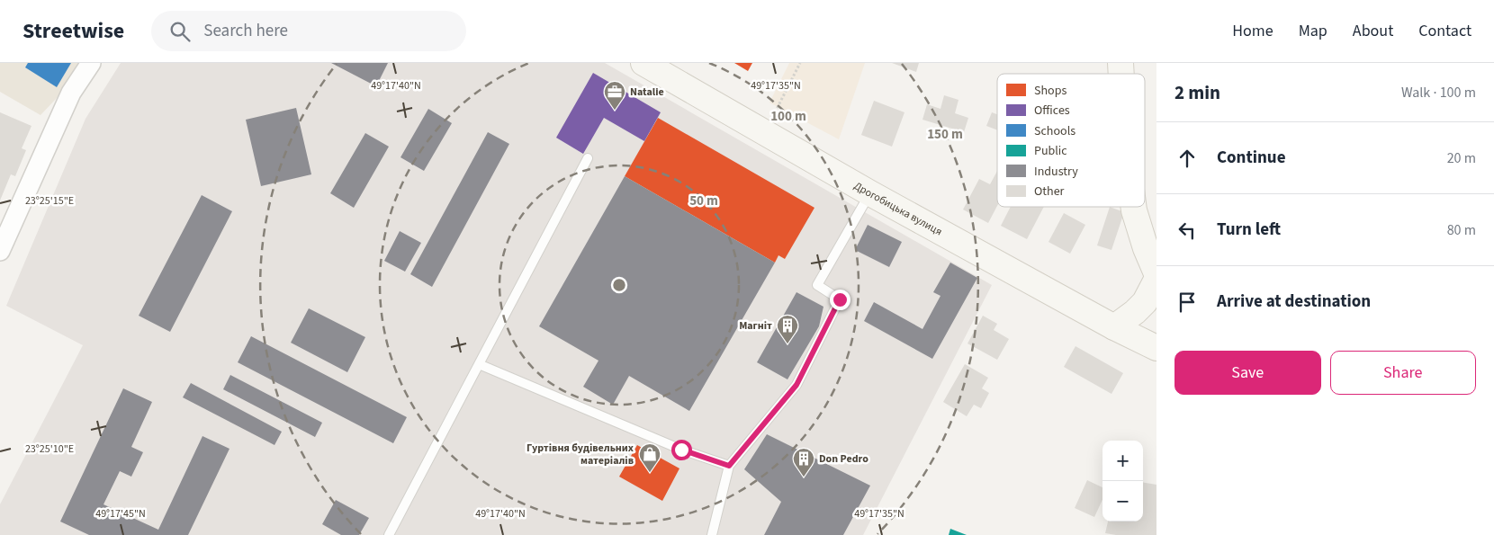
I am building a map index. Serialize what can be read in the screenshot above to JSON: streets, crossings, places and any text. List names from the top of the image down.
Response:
{
  "streets": {
    "main road": ["Дрогобицька вулиця"]
  },
  "places": {
    "office": ["Natalie"],
    "building": ["Магніт", "Don Pedro"],
    "shop": ["Гуртівня будівельних матеріалів"]
  },
  "legend": [
    "Shops",
    "Offices",
    "Schools",
    "Public",
    "Industry",
    "Other"
  ],
  "page": {
    "header": "Streetwise",
    "search": "Search here",
    "nav": [
      "Home",
      "Map",
      "About",
      "Contact"
    ],
    "heading": ["2 min", "Walk · 100 m"],
    "list": [
      ["Continue", "20 m"],
      ["Turn left", "80 m"],
      "Arrive at destination"
    ],
    "buttons": ["Save", "Share"],
    "map_buttons": ["+", "−"]
  },
  "coordinates": [
    "49°17'40\"N",
    "49°17'35\"N",
    "23°25'15\"E",
    "23°25'10\"E",
    "49°17'45\"N"
  ],
  "rings": ["100 m", "150 m", "50 m"]
}
